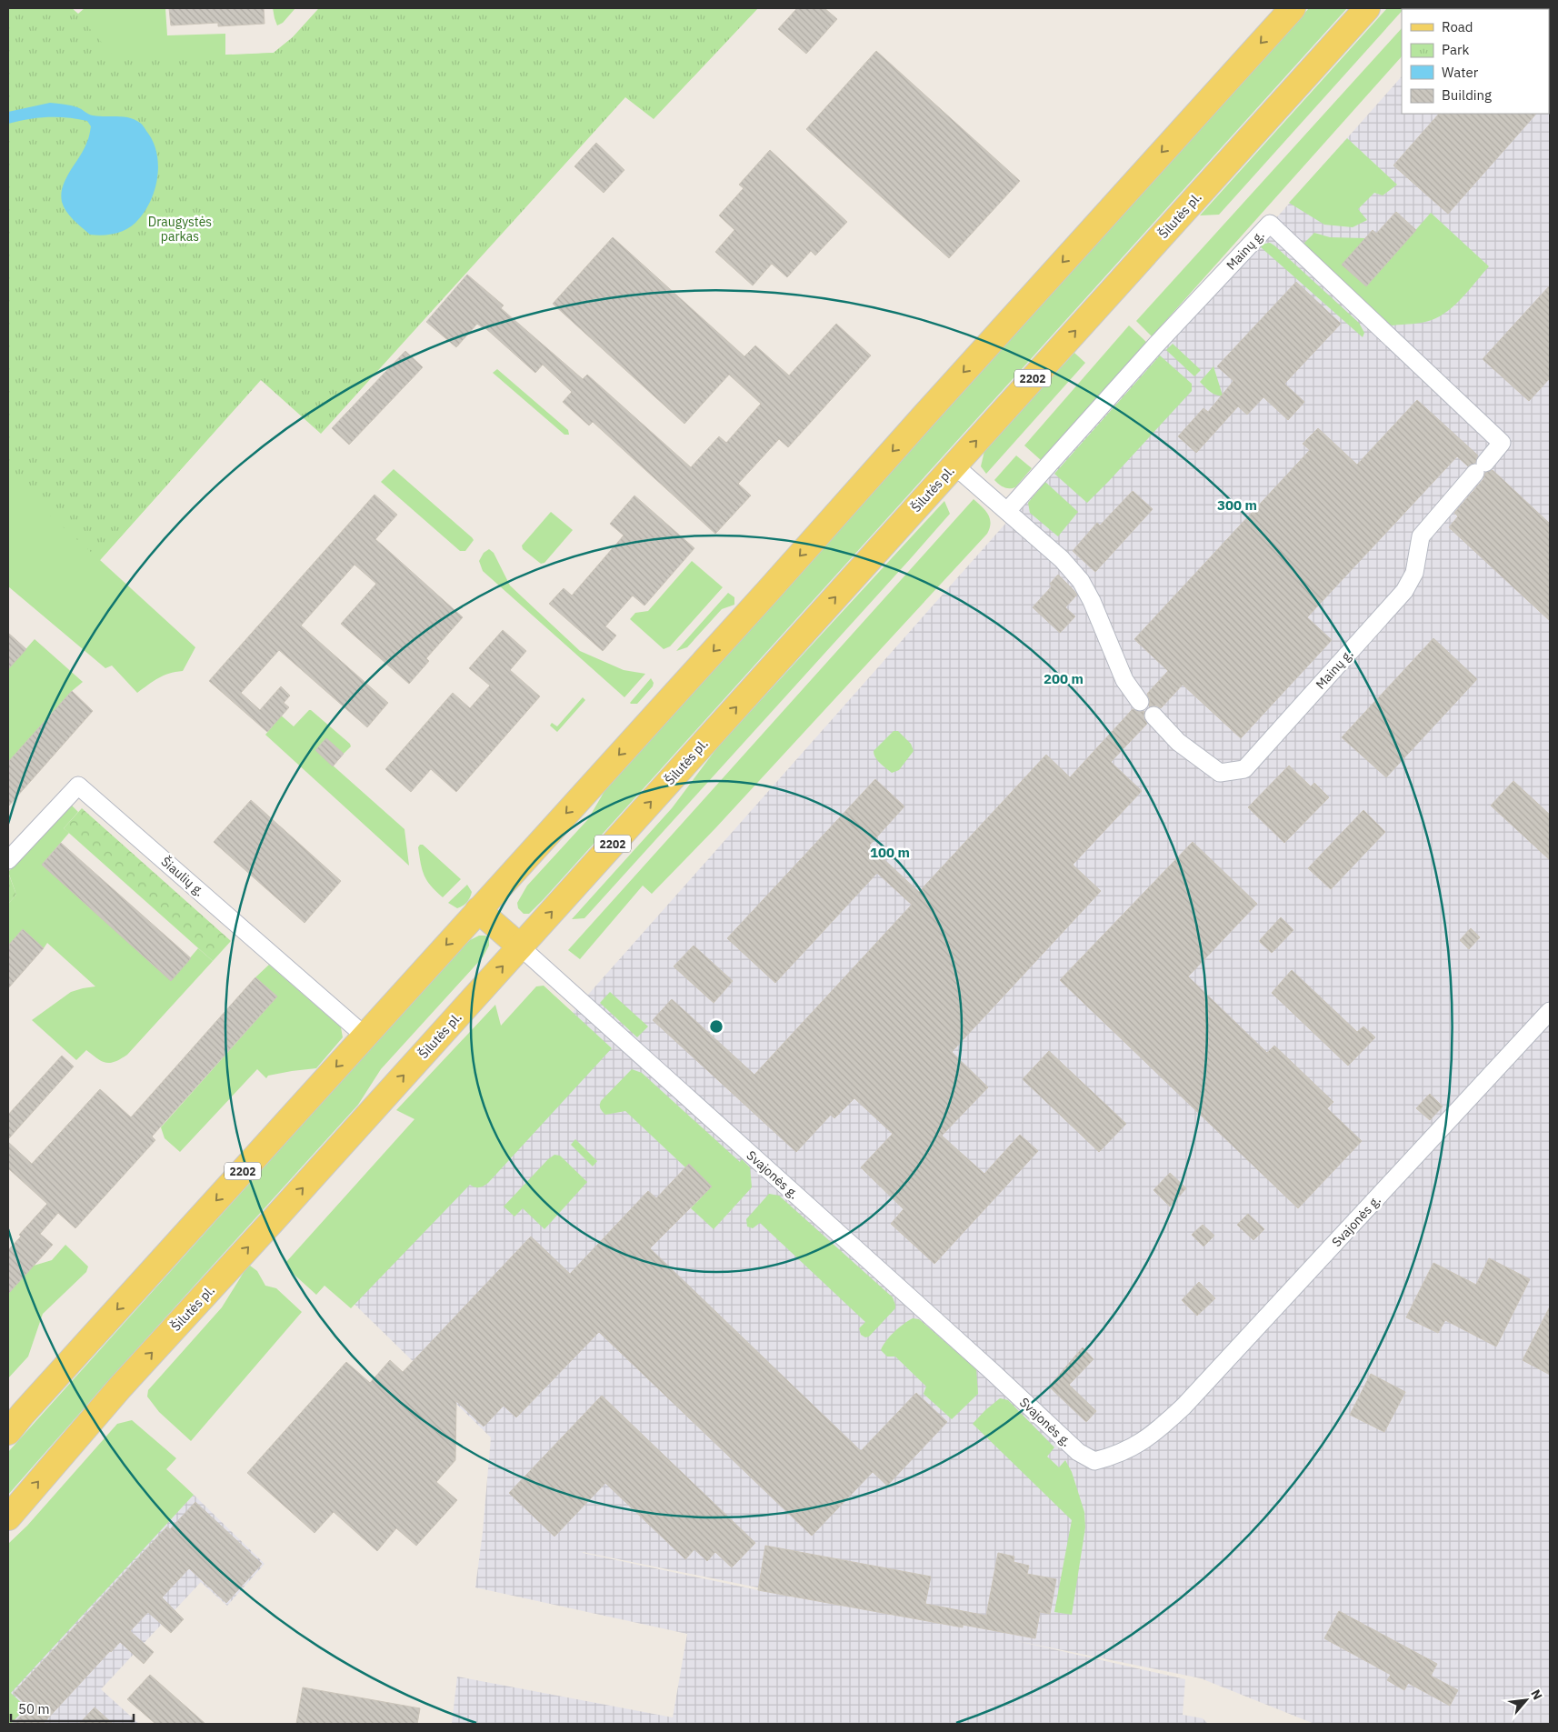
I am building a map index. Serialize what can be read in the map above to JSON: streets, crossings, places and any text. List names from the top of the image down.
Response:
{
  "streets": {
    "main road": ["Šilutės pl.", "2202"],
    "street": ["Mainų g.", "Šiaulių g.", "Svajonės g."]
  },
  "crossings": [
    ["Šilutės pl.", "Svajonės g."],
    ["2202", "Šiaulių g."]
  ],
  "parks": ["Draugystės parkas"],
  "legend": [
    "Road",
    "Park",
    "Water",
    "Building"
  ],
  "scale_bar": "50 m",
  "north": "top right",
  "rings": ["300 m", "200 m", "100 m"]
}
